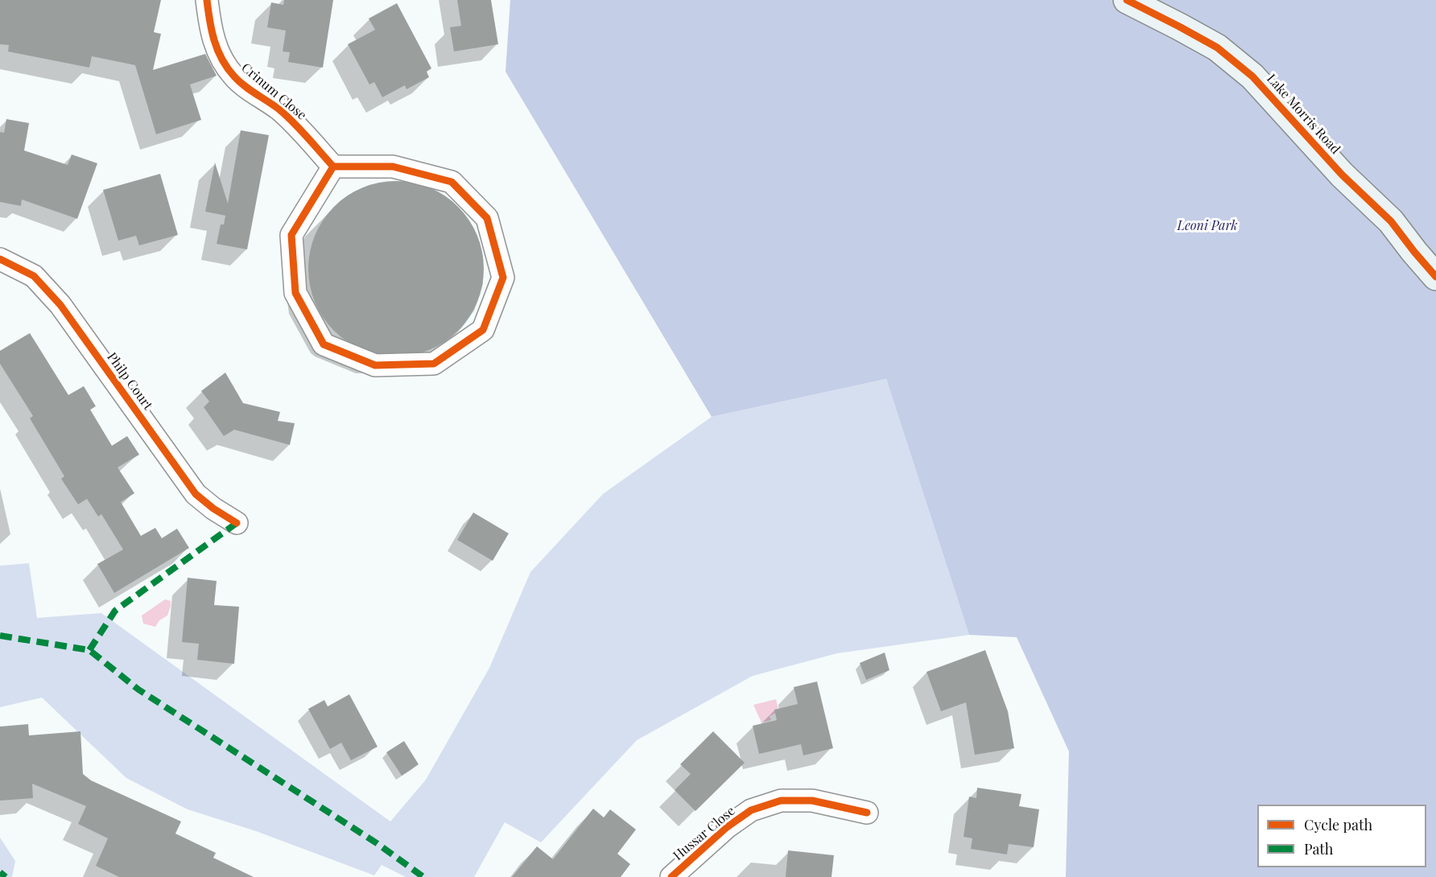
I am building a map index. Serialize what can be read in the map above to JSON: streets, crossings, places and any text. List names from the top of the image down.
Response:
{
  "streets": {
    "street": [
      "Crinum Close",
      "Lake Morris Road",
      "Philp Court",
      "Hussar Close"
    ]
  },
  "parks": ["Leoni Park"],
  "legend": ["Cycle path", "Path"]
}
